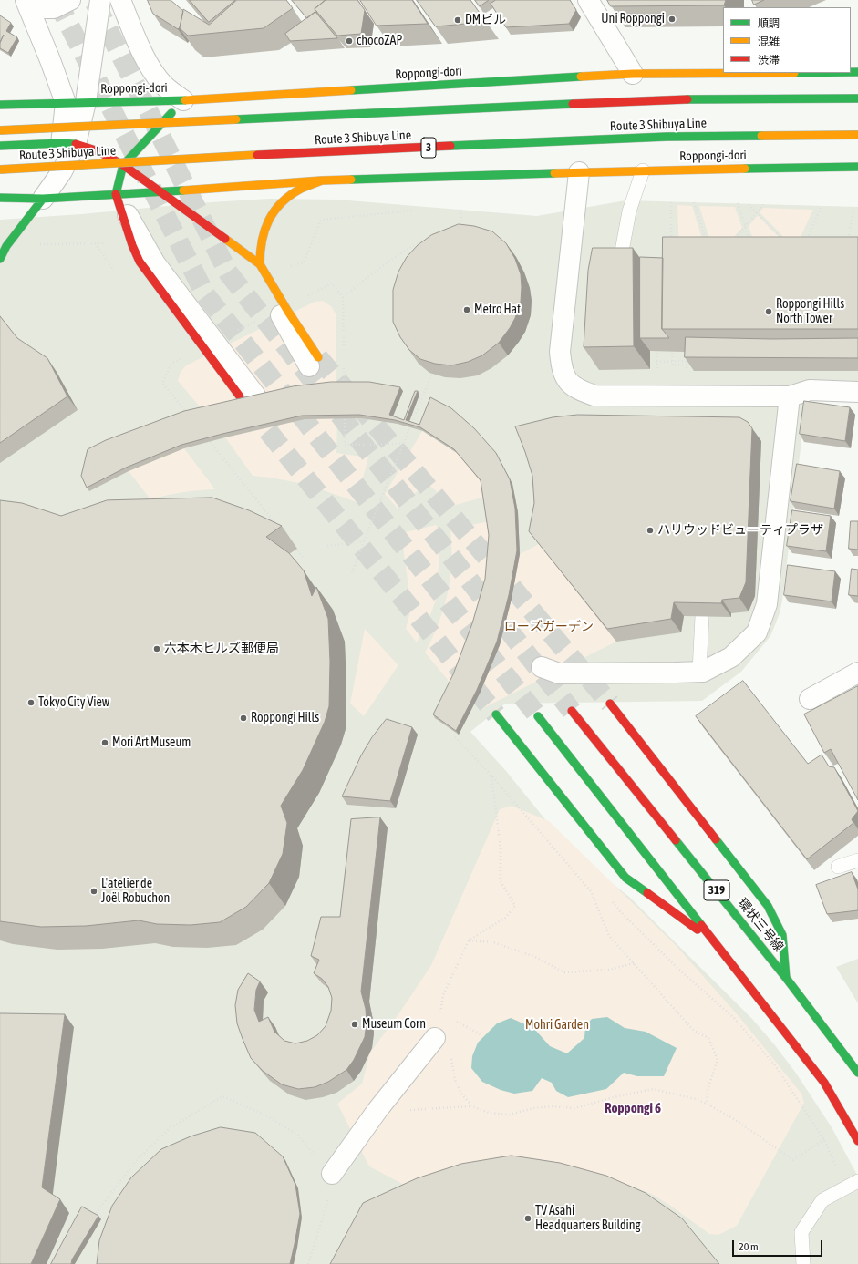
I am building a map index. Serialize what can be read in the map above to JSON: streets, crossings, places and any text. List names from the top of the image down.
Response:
{
  "streets": {
    "main road": [
      "Roppongi-dori",
      "Route 3 Shibuya Line",
      "3",
      "319",
      "環状三号線"
    ]
  },
  "districts": ["Roppongi 6"],
  "parks": ["ローズガーデン", "Mohri Garden"],
  "places": [
    "Uni Roppongi",
    "DMビル",
    "chocoZAP",
    "Metro Hat",
    "Roppongi Hills North Tower",
    "ハリウッドビューティプラザ",
    "六本木ヒルズ郵便局",
    "Tokyo City View",
    "Roppongi Hills",
    "Mori Art Museum",
    "L'atelier de Joël Robuchon",
    "Museum Corn",
    "TV Asahi Headquarters Building"
  ],
  "legend": ["順調", "混雑", "渋滞"],
  "scale_bar": "20 m"
}
